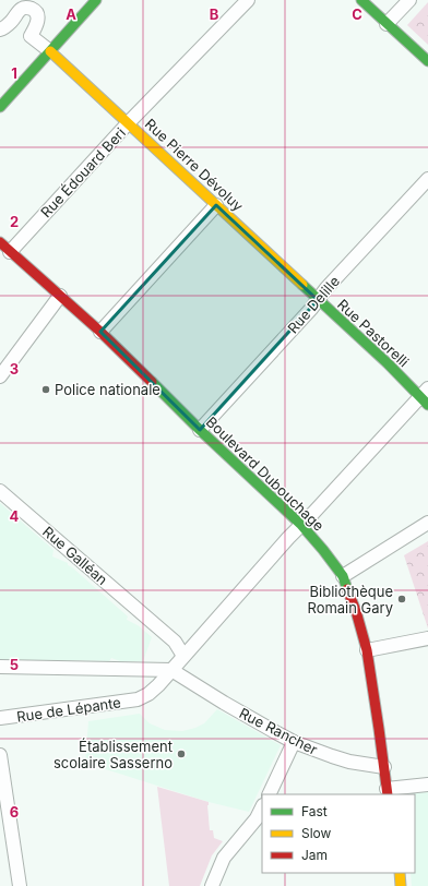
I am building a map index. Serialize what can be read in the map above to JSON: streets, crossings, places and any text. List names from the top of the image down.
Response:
{
  "streets": {
    "main road": ["Rue Pierre Dévoluy", "Rue Pastorelli", "Boulevard Dubouchage"],
    "street": [
      "Rue Édouard Beri",
      "Rue Delille",
      "Rue Galléan",
      "Rue de Lépante",
      "Rue Rancher"
    ]
  },
  "crossings": [
    ["Rue Pierre Dévoluy", "Rue Édouard Beri"],
    ["Rue Pierre Dévoluy", "Rue Delille"],
    ["Rue Pierre Dévoluy", "Rue Pastorelli"],
    ["Rue Édouard Beri", "Boulevard Dubouchage"],
    ["Rue Delille", "Rue Pastorelli"],
    ["Rue Delille", "Boulevard Dubouchage"],
    ["Boulevard Dubouchage", "Rue Rancher"],
    ["Rue de Lépante", "Rue Rancher"]
  ],
  "places": ["Police nationale", "Bibliothèque Romain Gary", "Établissement scolaire Sasserno"],
  "legend": ["Fast", "Slow", "Jam"],
  "grid": {
    "columns": ["A", "B", "C"],
    "rows": [
      "1",
      "2",
      "3",
      "4",
      "5",
      "6"
    ]
  }
}
